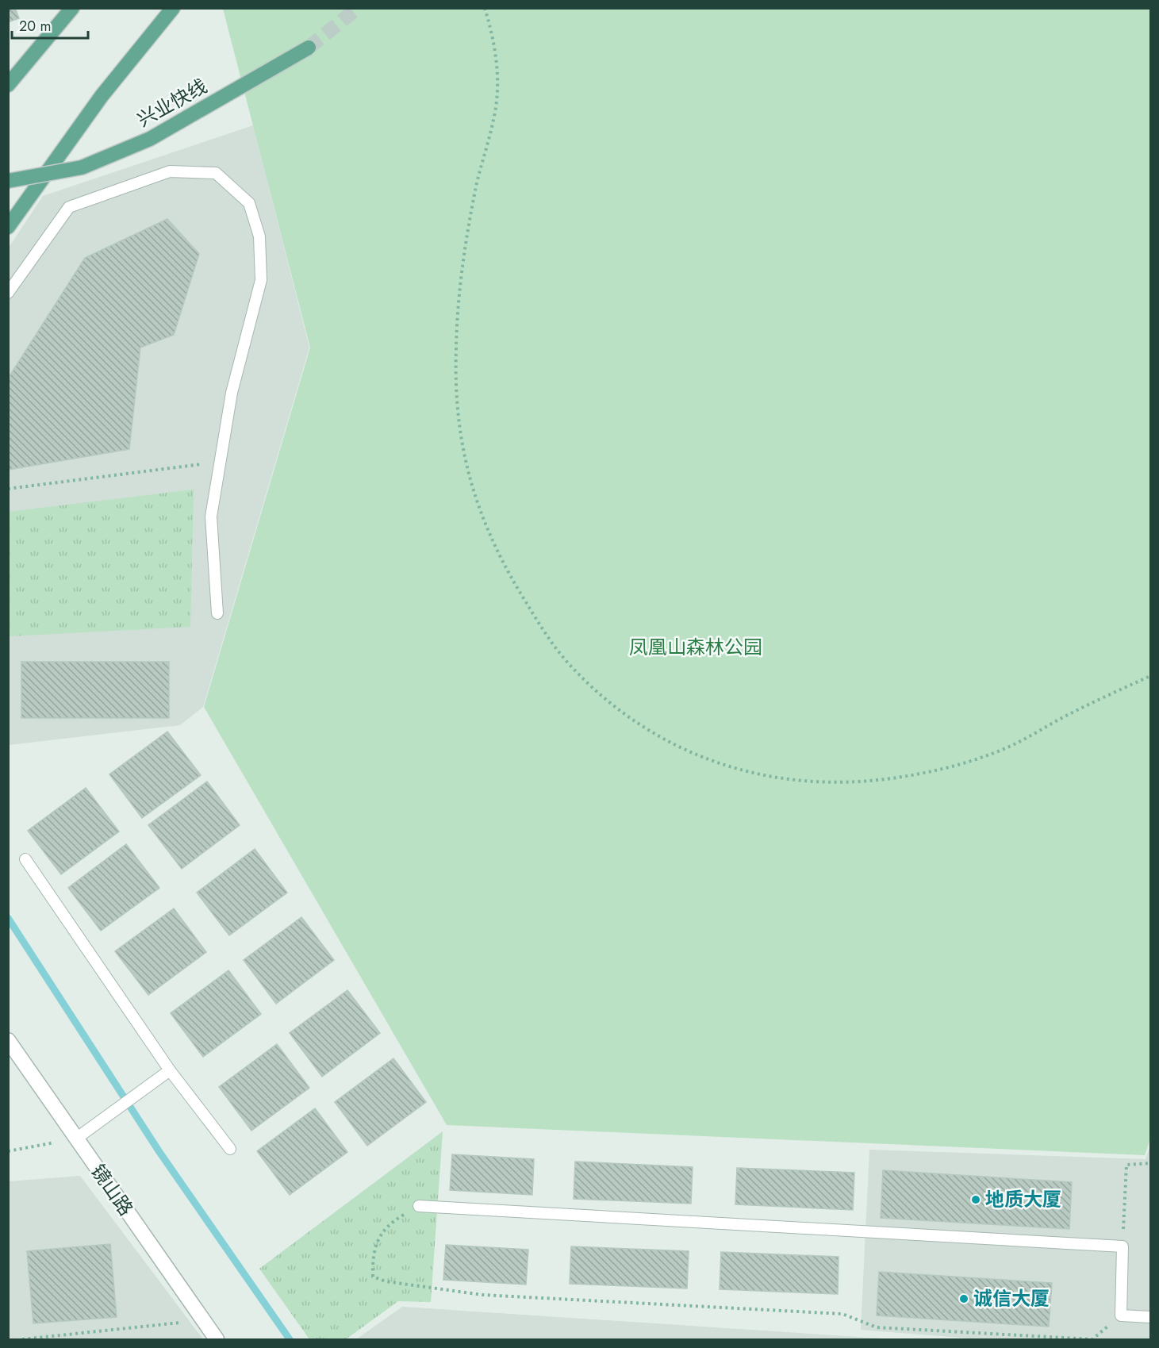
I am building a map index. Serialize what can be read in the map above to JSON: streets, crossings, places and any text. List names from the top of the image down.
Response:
{
  "streets": {
    "main road": ["兴业快线"],
    "street": ["镜山路"]
  },
  "parks": ["凤凰山森林公园"],
  "places": ["地质大厦", "诚信大厦"],
  "scale_bar": "20 m"
}
